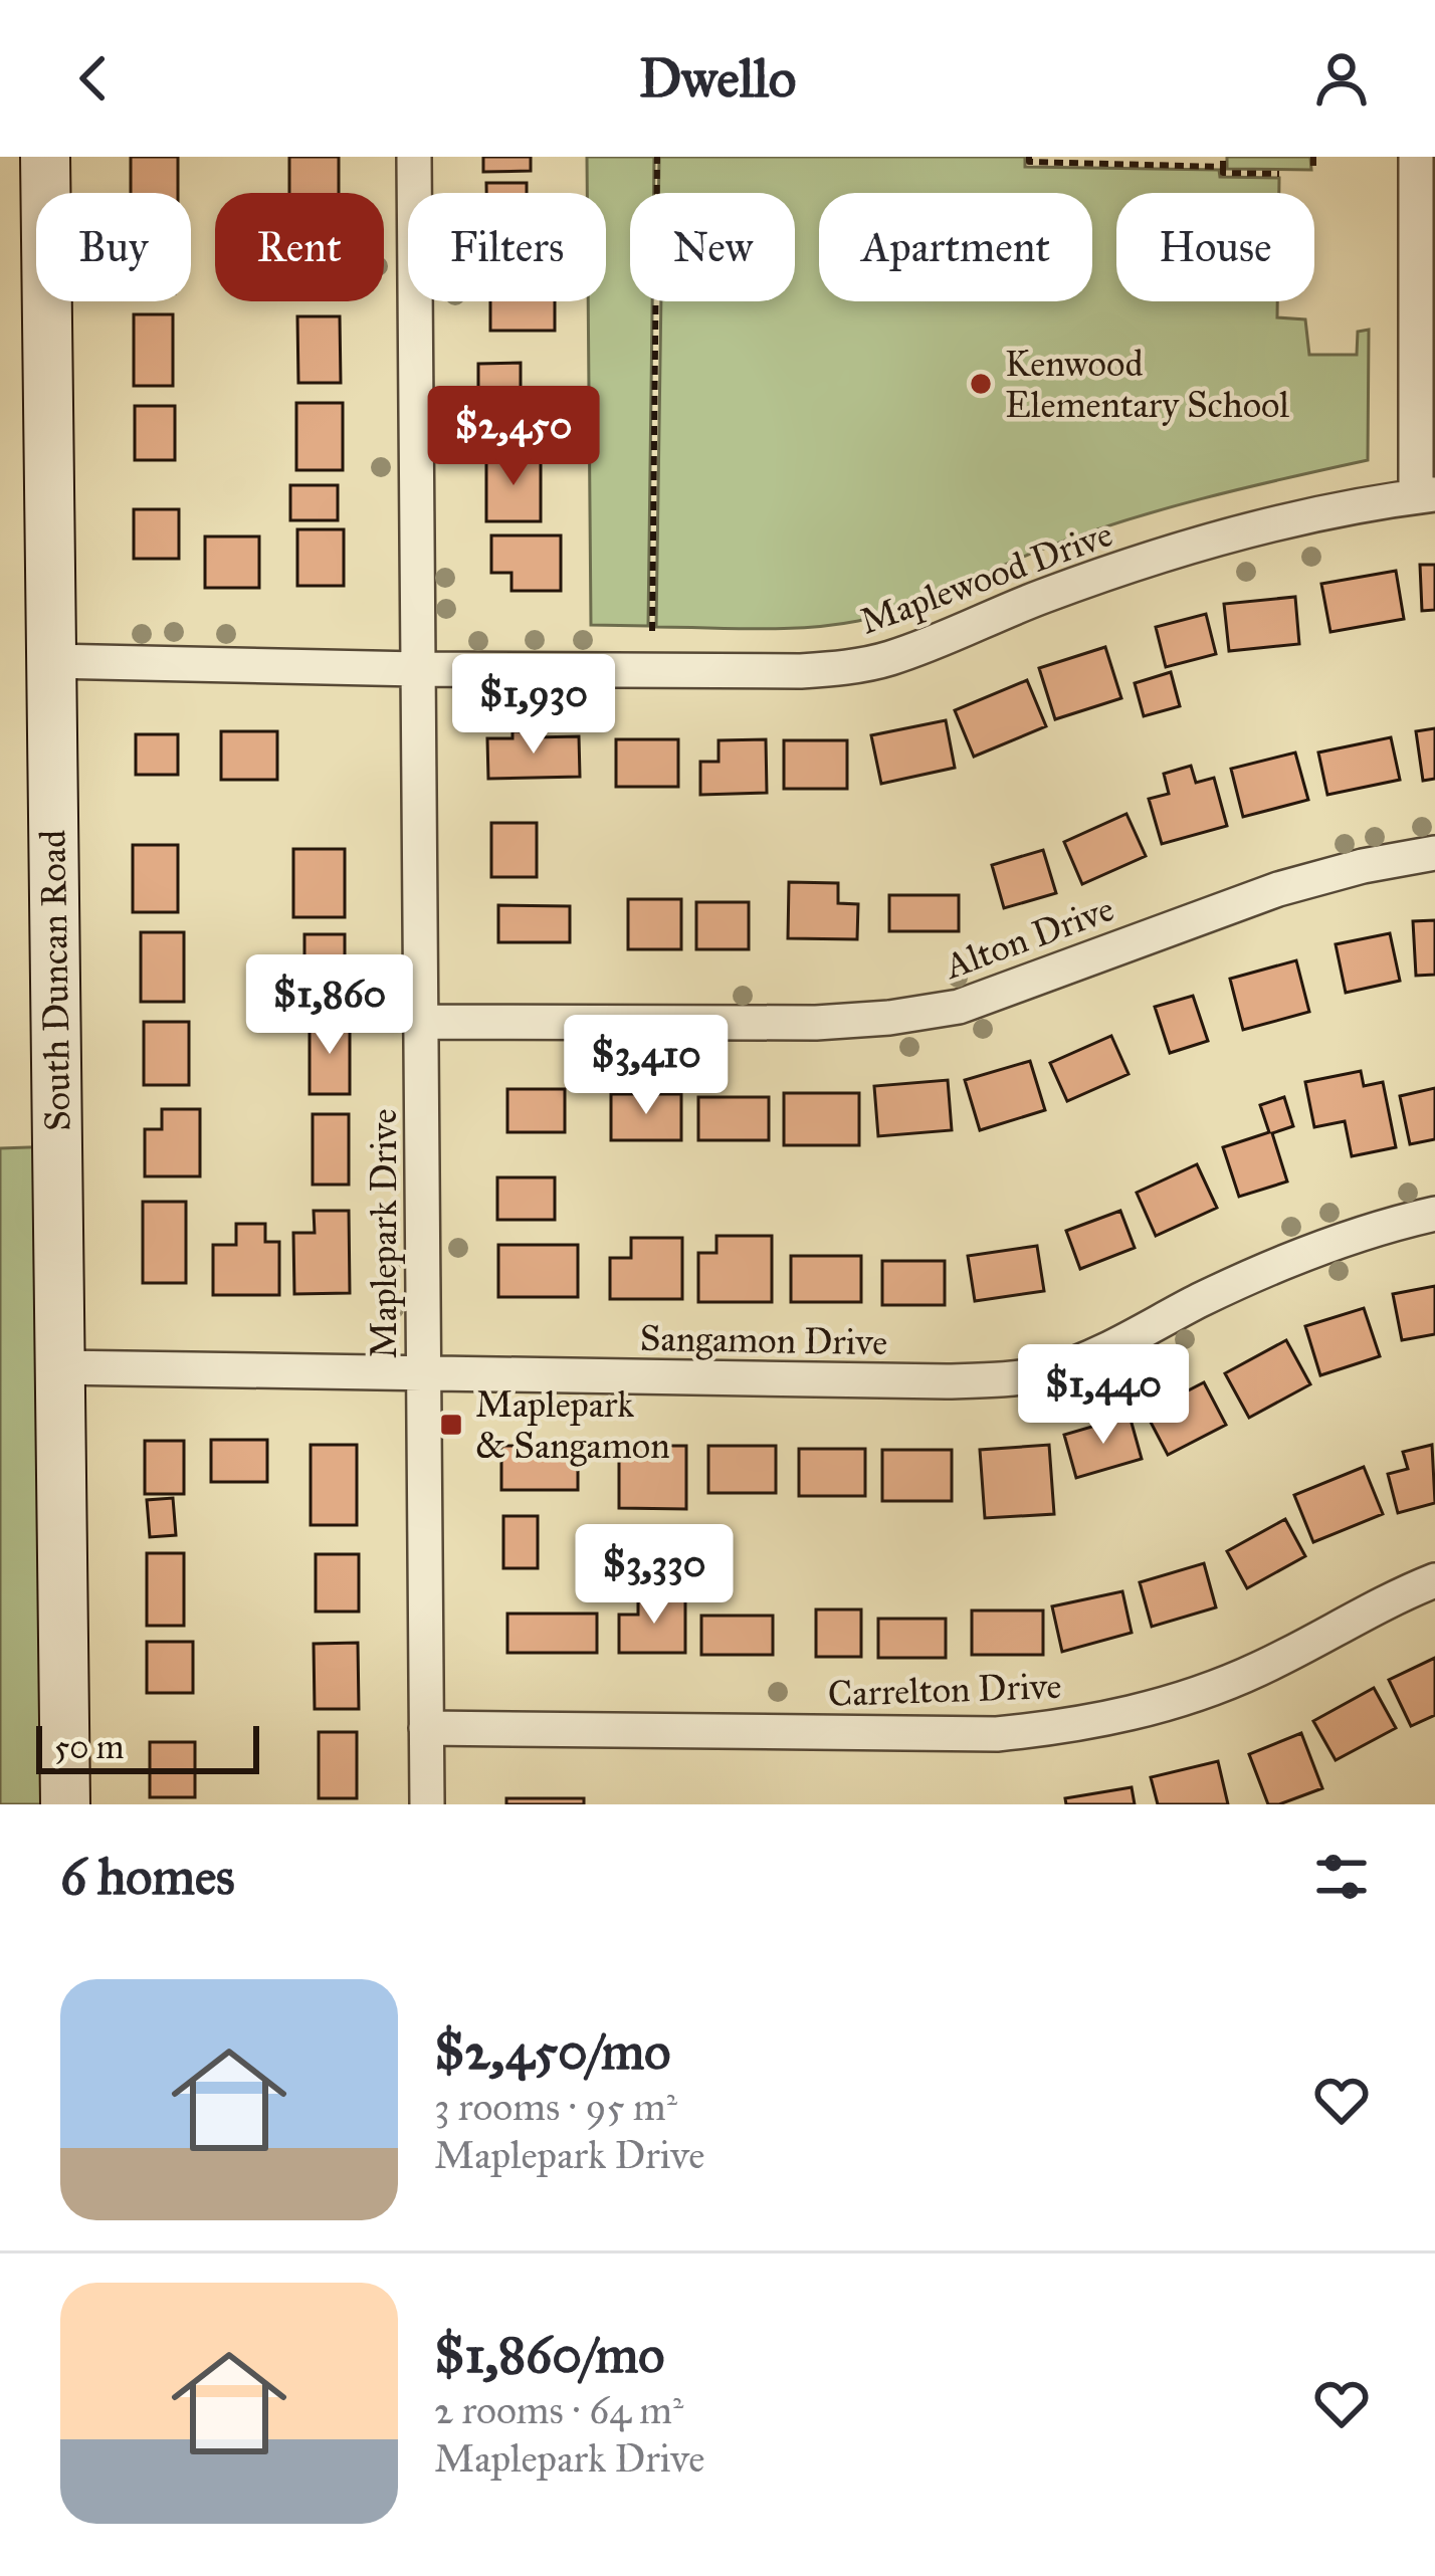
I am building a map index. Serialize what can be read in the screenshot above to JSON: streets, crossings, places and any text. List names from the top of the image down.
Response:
{
  "streets": {
    "main road": ["South Duncan Road"],
    "street": [
      "Maplewood Drive",
      "Alton Drive",
      "Maplepark Drive",
      "Sangamon Drive",
      "Carrelton Drive"
    ]
  },
  "crossings": [
    ["Maplewood Drive", "South Duncan Road"],
    ["Maplewood Drive", "Maplepark Drive"],
    ["Alton Drive", "Maplepark Drive"],
    ["South Duncan Road", "Sangamon Drive"],
    ["Maplepark Drive", "Sangamon Drive"],
    ["Maplepark Drive", "Carrelton Drive"]
  ],
  "places": {
    "other": ["Kenwood Elementary School"],
    "transit": ["Maplepark & Sangamon"]
  },
  "scale_bar": "50 m",
  "page": {
    "header": "Dwello",
    "chip": [
      "Buy",
      "Rent",
      "Filters",
      "New",
      "Apartment",
      "House"
    ],
    "price": [
      "$2,450",
      "$1,930",
      "$1,860",
      "$3,410",
      "$1,440",
      "$3,330"
    ],
    "scale": "50 m",
    "heading": "6 homes",
    "list": [
      {
        "name": "$2,450/mo",
        "note": "3 rooms · 95 m² · Maplepark Drive"
      },
      {
        "name": "$1,860/mo",
        "note": "2 rooms · 64 m² · Maplepark Drive"
      }
    ]
  }
}
